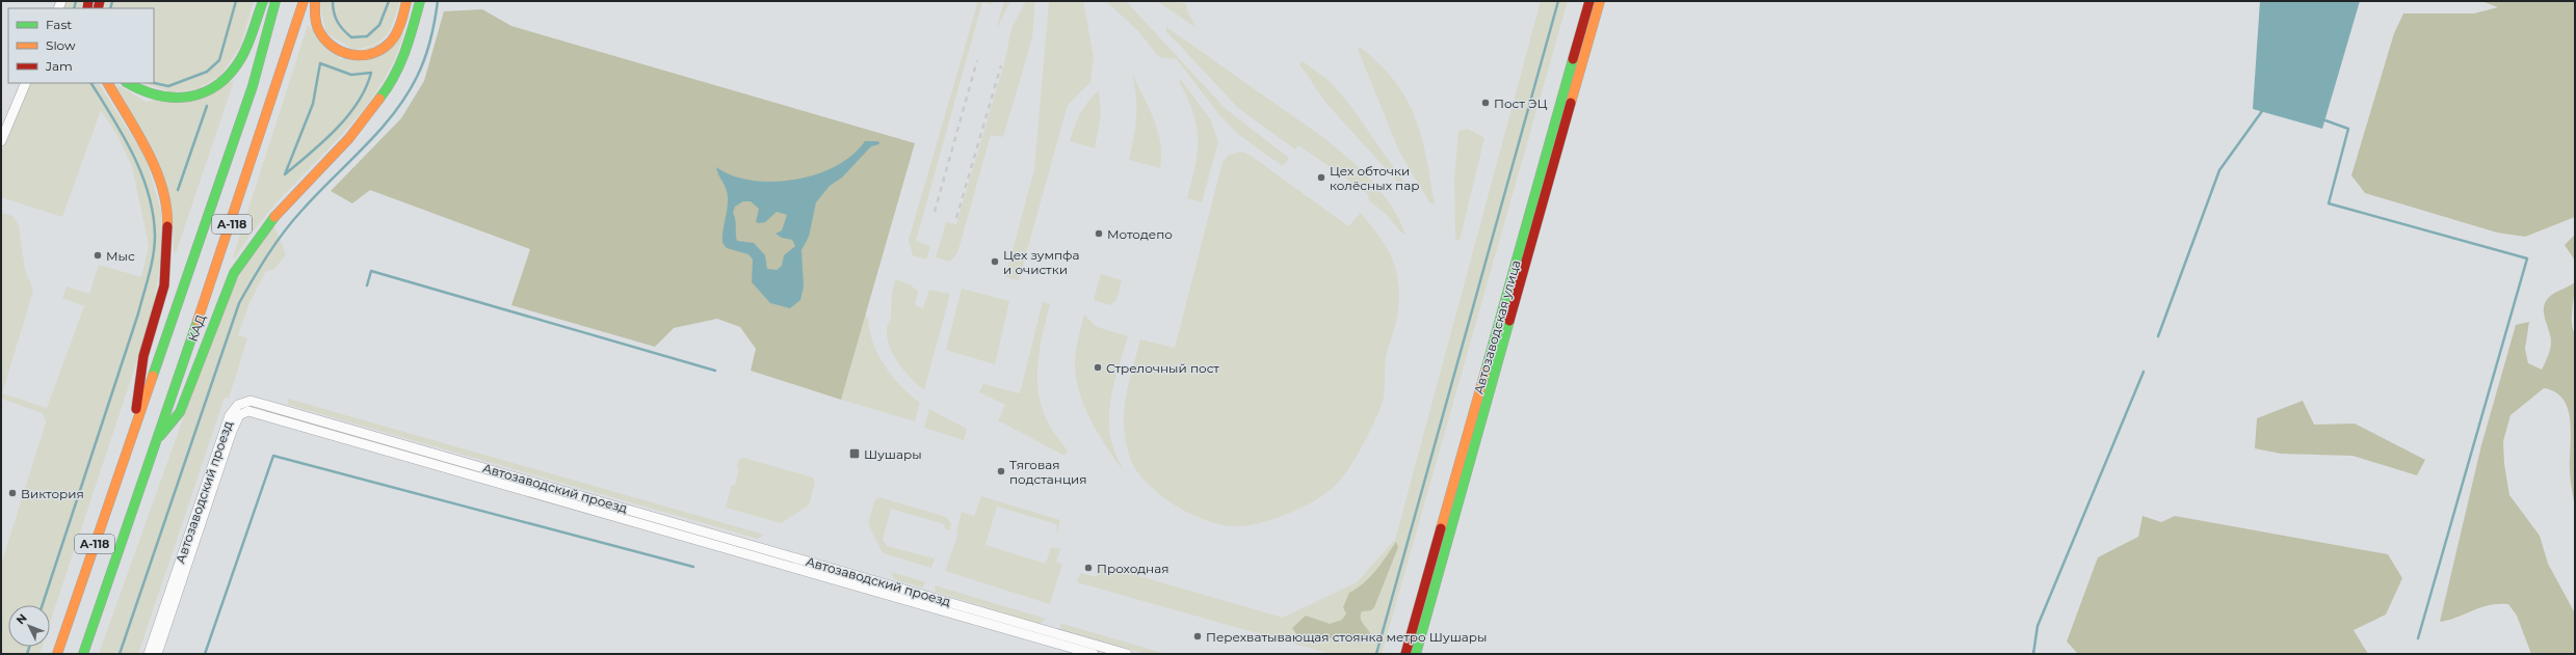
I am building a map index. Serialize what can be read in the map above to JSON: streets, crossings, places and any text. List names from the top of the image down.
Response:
{
  "streets": {
    "main road": ["А-118", "Автозаводская улица", "КАД"],
    "street": ["Автозаводский проезд"]
  },
  "places": {
    "other": [
      "Пост ЭЦ",
      "Цех обточки колёсных пар",
      "Мотодепо",
      "Мыс",
      "Цех зумпфа и очистки",
      "Стрелочный пост",
      "Тяговая подстанция",
      "Виктория",
      "Проходная",
      "Перехватывающая стоянка метро Шушары"
    ],
    "transit": ["Шушары"]
  },
  "legend": ["Fast", "Slow", "Jam"],
  "north": "top left"
}
